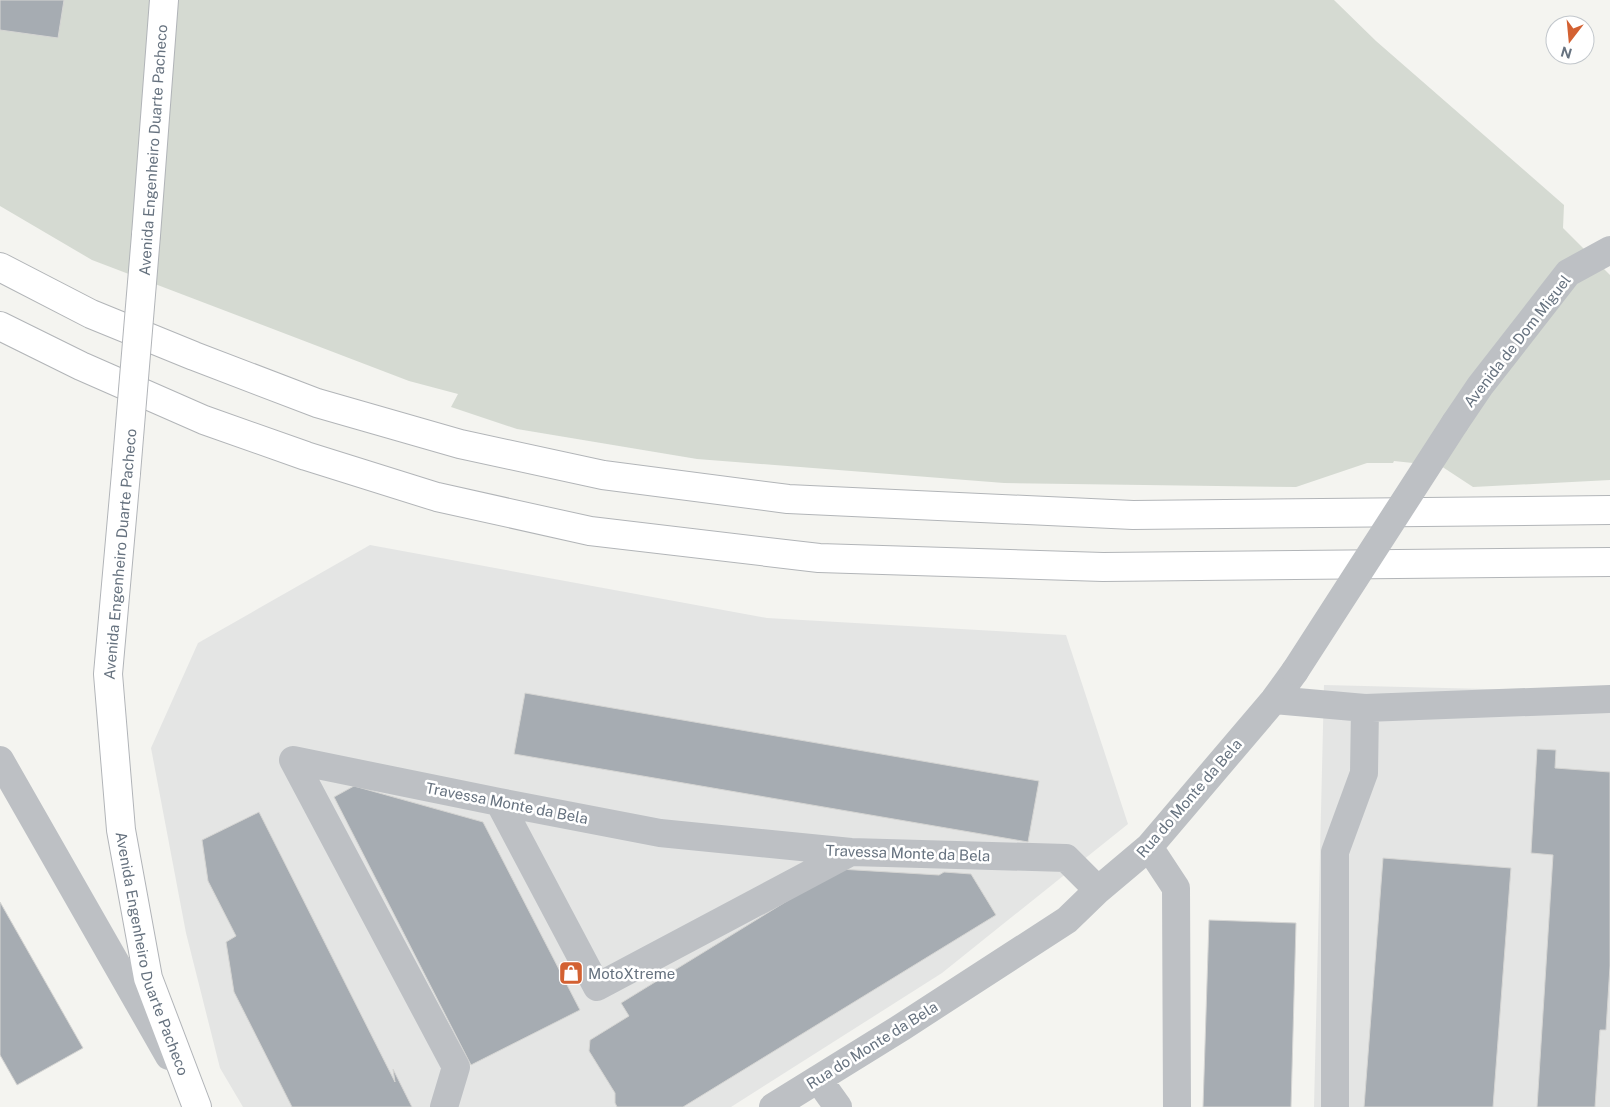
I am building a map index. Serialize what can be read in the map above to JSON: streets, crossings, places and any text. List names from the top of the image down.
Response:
{
  "streets": {
    "main road": ["Avenida Engenheiro Duarte Pacheco"],
    "street": ["Avenida de Dom Miguel", "Rua do Monte da Bela", "Travessa Monte da Bela"]
  },
  "crossings": [
    ["Avenida de Dom Miguel", "Rua do Monte da Bela"],
    ["Rua do Monte da Bela", "Travessa Monte da Bela"]
  ],
  "places": {
    "shop": ["MotoXtreme"]
  },
  "north": "bottom"
}
